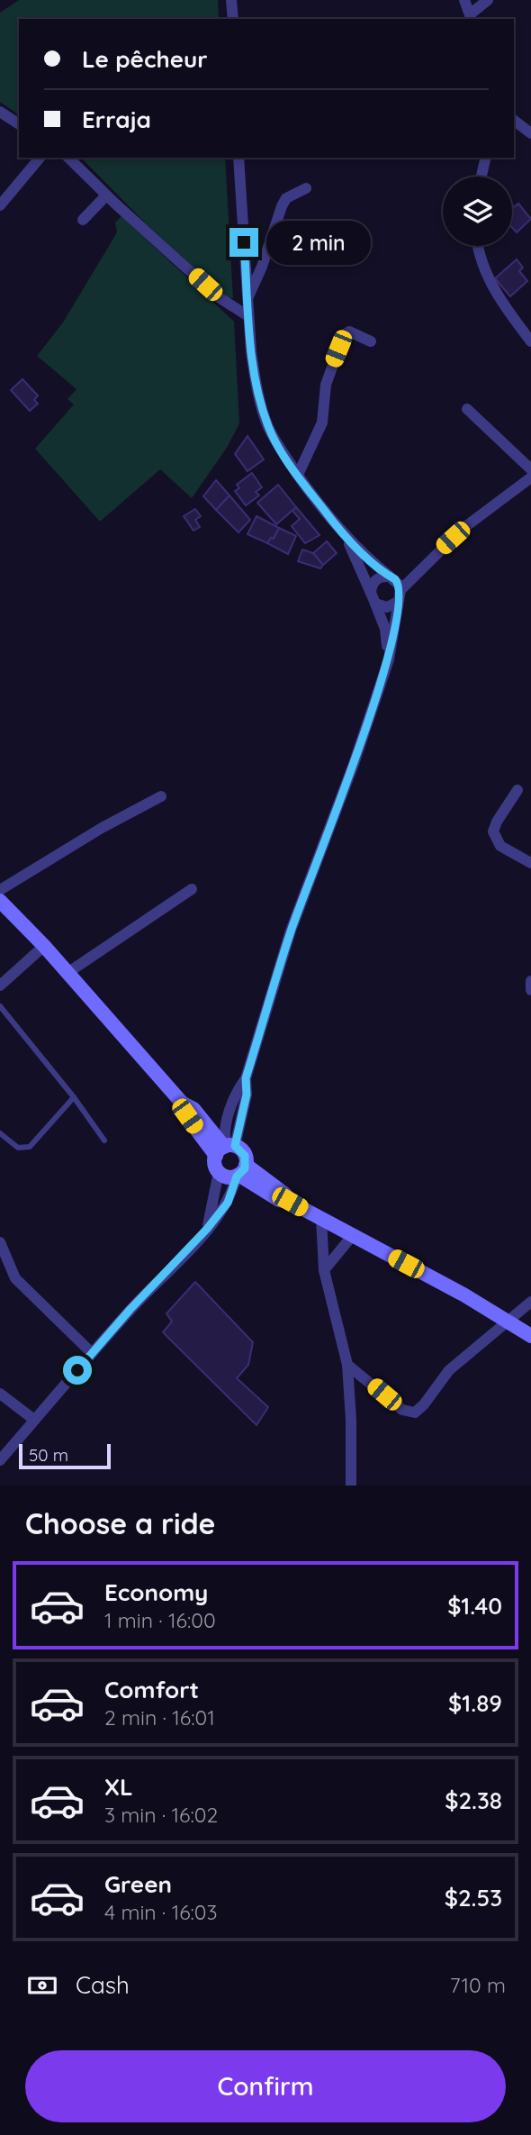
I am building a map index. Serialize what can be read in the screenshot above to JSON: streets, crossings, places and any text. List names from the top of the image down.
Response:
{
  "scale_bar": "50 m",
  "page": {
    "banner": ["Le pêcheur", "Erraja"],
    "bubble": "2 min",
    "scale": "50 m",
    "heading": "Choose a ride",
    "list": [
      {
        "name": "Economy",
        "note": "1 min · 16:00",
        "value": "$1.40"
      },
      {
        "name": "Comfort",
        "note": "2 min · 16:01",
        "value": "$1.89"
      },
      {
        "name": "XL",
        "note": "3 min · 16:02",
        "value": "$2.38"
      },
      {
        "name": "Green",
        "note": "4 min · 16:03",
        "value": "$2.53"
      }
    ],
    "pay": ["Cash", "710 m"],
    "buttons": "Confirm"
  }
}
